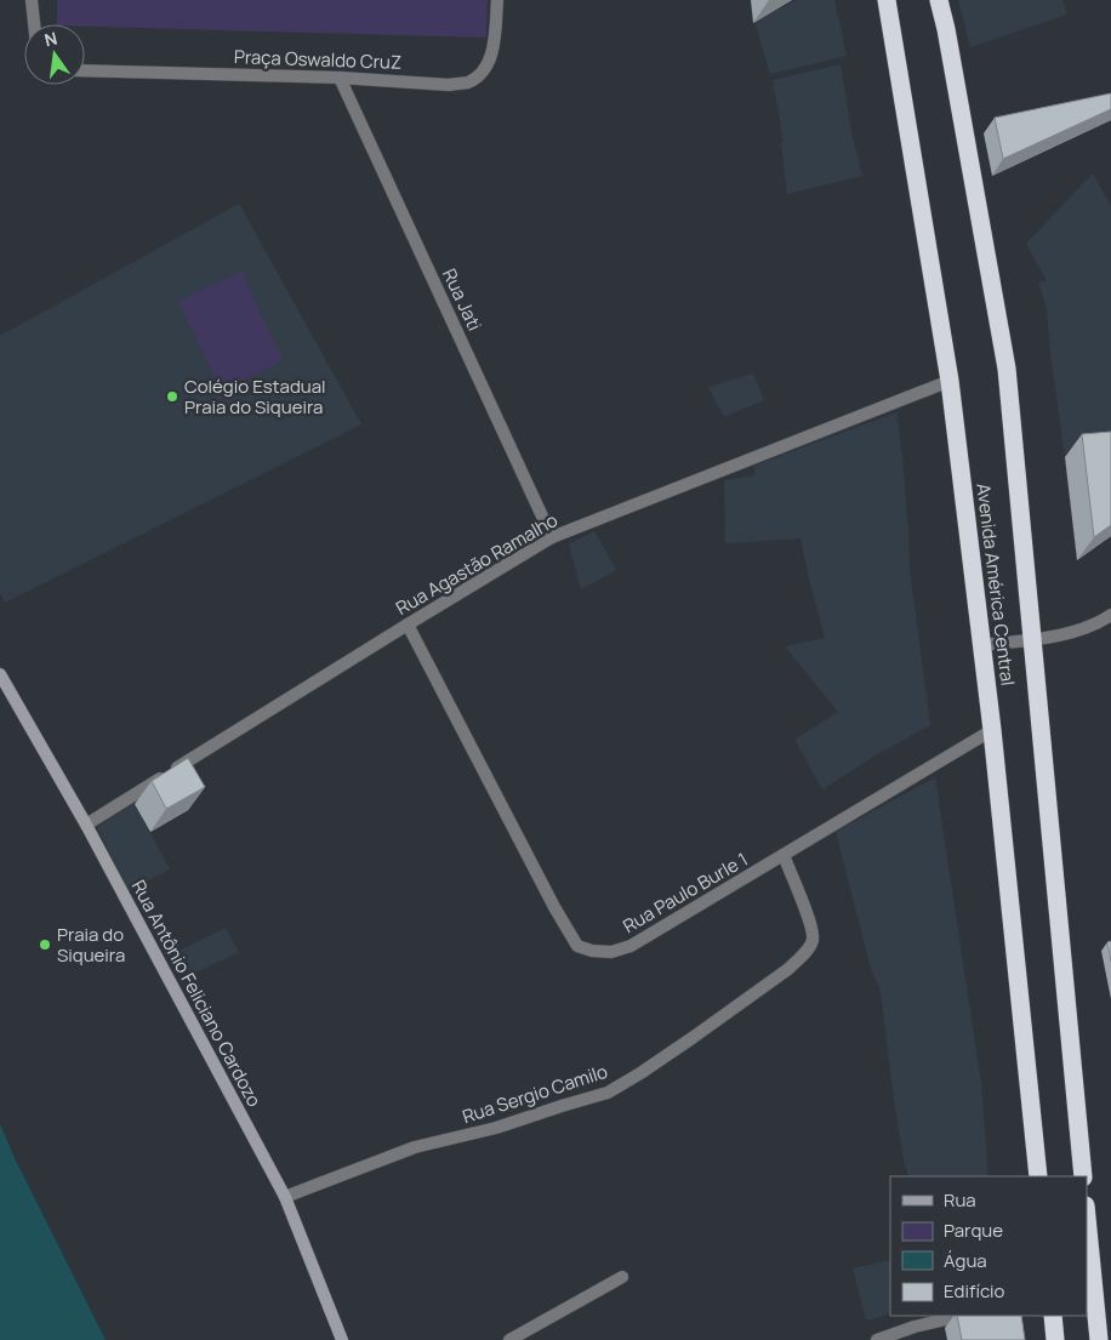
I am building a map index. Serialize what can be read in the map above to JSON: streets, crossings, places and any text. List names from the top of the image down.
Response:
{
  "streets": {
    "highway": ["Avenida América Central"],
    "street": [
      "Praça Oswaldo CruZ",
      "Rua Jati",
      "Rua Agastão Ramalho",
      "Rua Paulo Burle 1",
      "Rua Antônio Feliciano Cardozo",
      "Rua Sergio Camilo"
    ]
  },
  "crossings": [
    ["Praça Oswaldo CruZ", "Rua Jati"],
    ["Rua Jati", "Rua Agastão Ramalho"],
    ["Rua Agastão Ramalho", "Avenida América Central"],
    ["Rua Agastão Ramalho", "Rua Paulo Burle 1"],
    ["Rua Agastão Ramalho", "Rua Antônio Feliciano Cardozo"],
    ["Avenida América Central", "Rua Paulo Burle 1"],
    ["Rua Paulo Burle 1", "Rua Sergio Camilo"],
    ["Rua Antônio Feliciano Cardozo", "Rua Sergio Camilo"]
  ],
  "places": ["Colégio Estadual Praia do Siqueira", "Praia do Siqueira"],
  "legend": [
    "Rua",
    "Parque",
    "Água",
    "Edifício"
  ],
  "north": "top"
}
